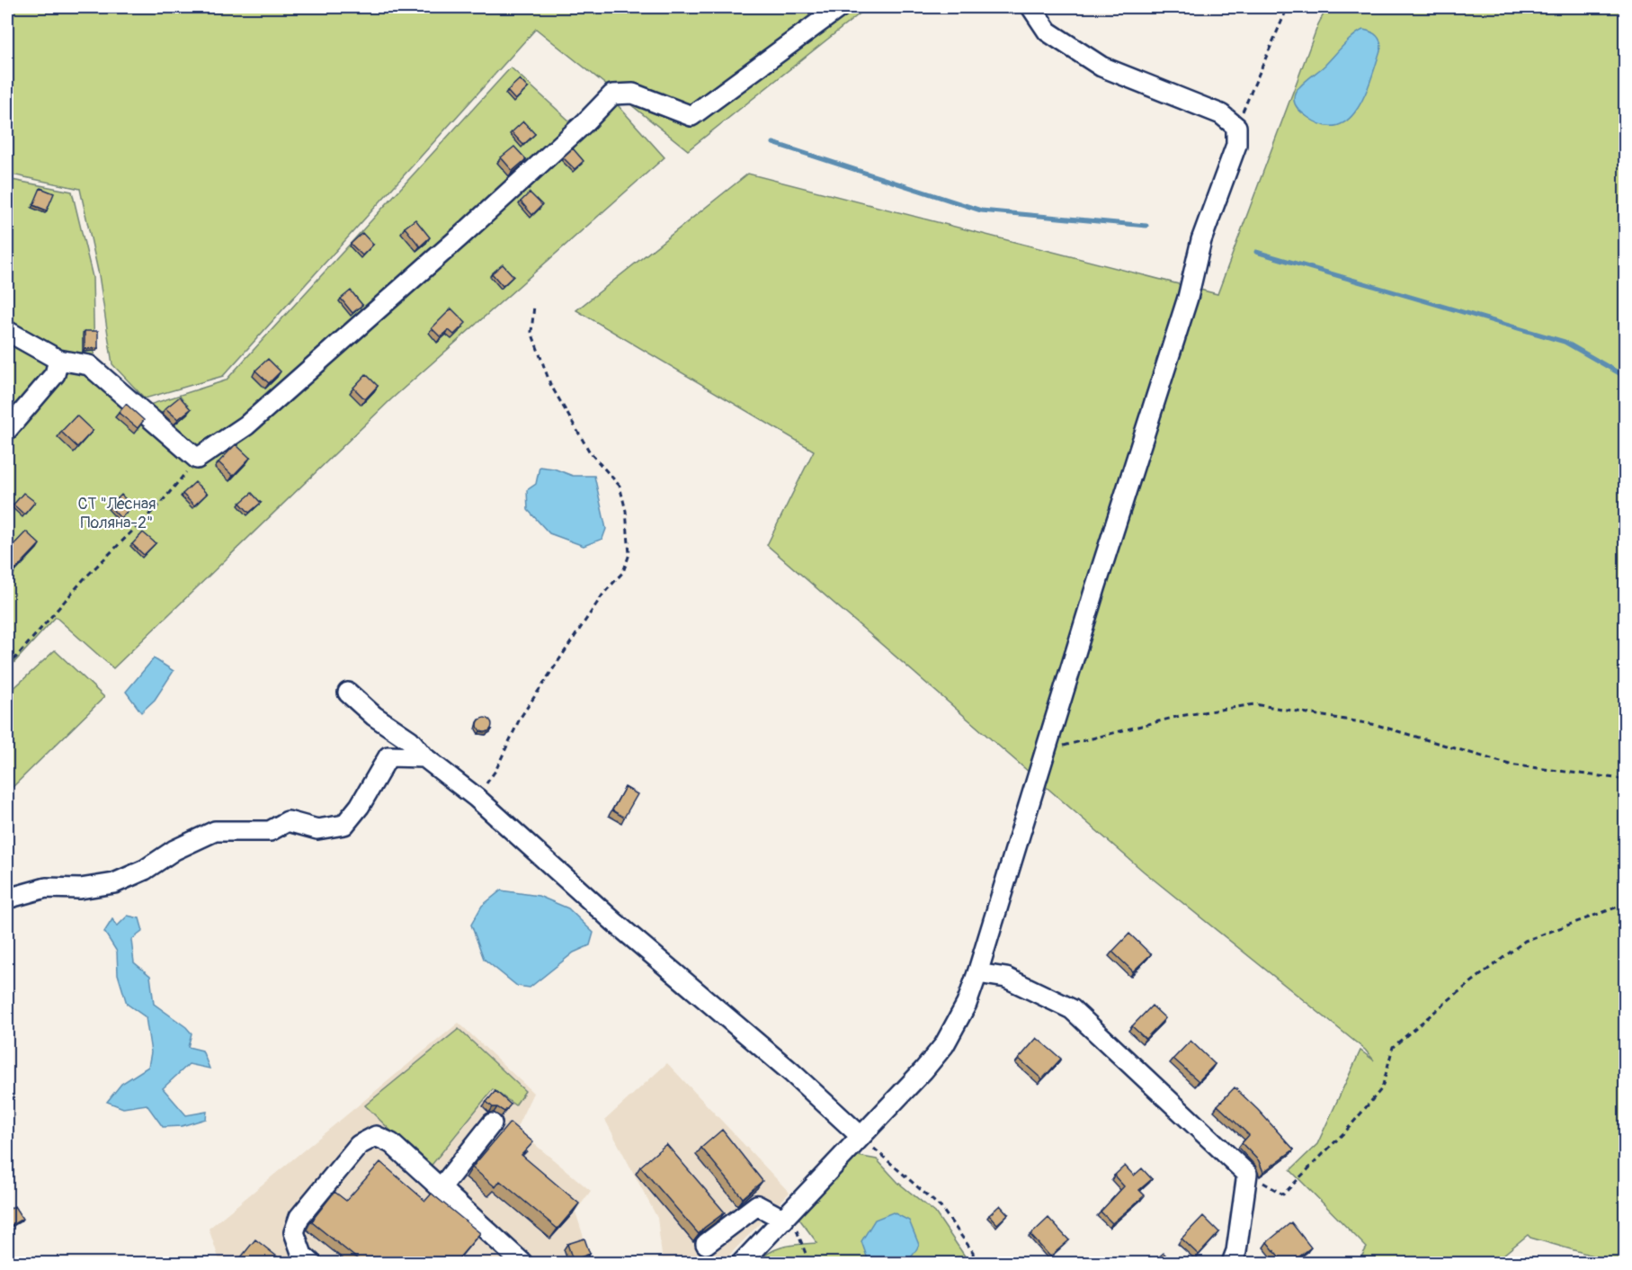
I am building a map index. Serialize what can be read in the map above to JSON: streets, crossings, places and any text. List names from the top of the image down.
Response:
{
  "parks": ["СТ \"Лесная Поляна-2\""]
}
